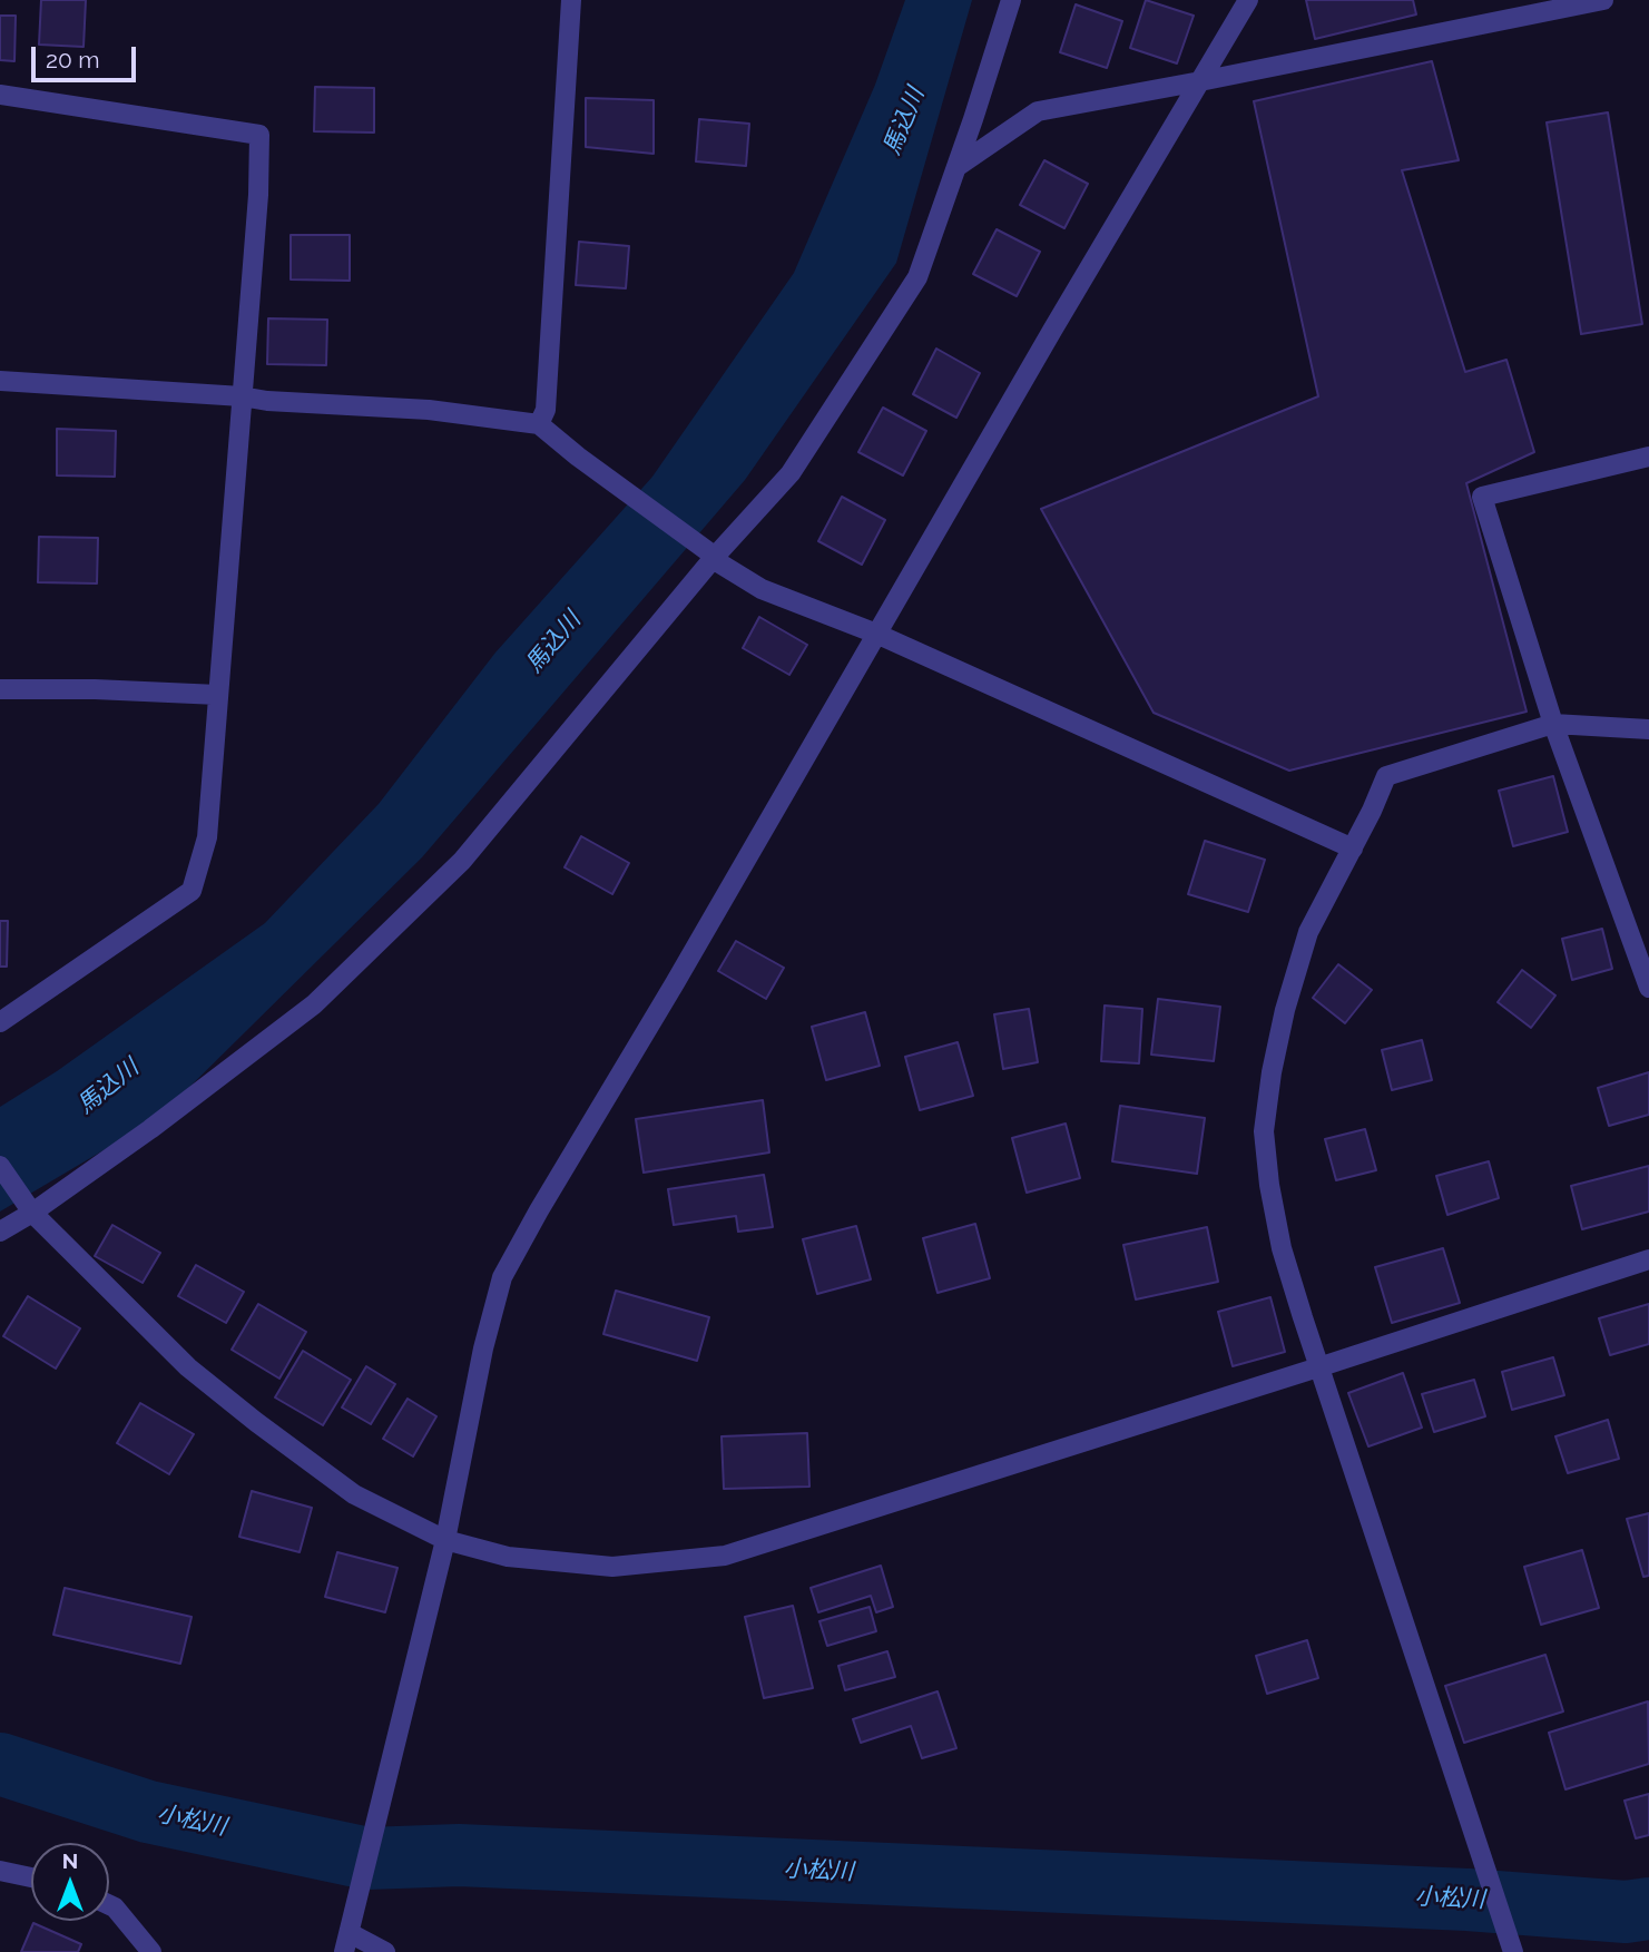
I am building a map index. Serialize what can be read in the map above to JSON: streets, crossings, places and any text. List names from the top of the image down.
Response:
{
  "water": ["馬込川", "小松川"],
  "scale_bar": "20 m",
  "north": "top"
}
